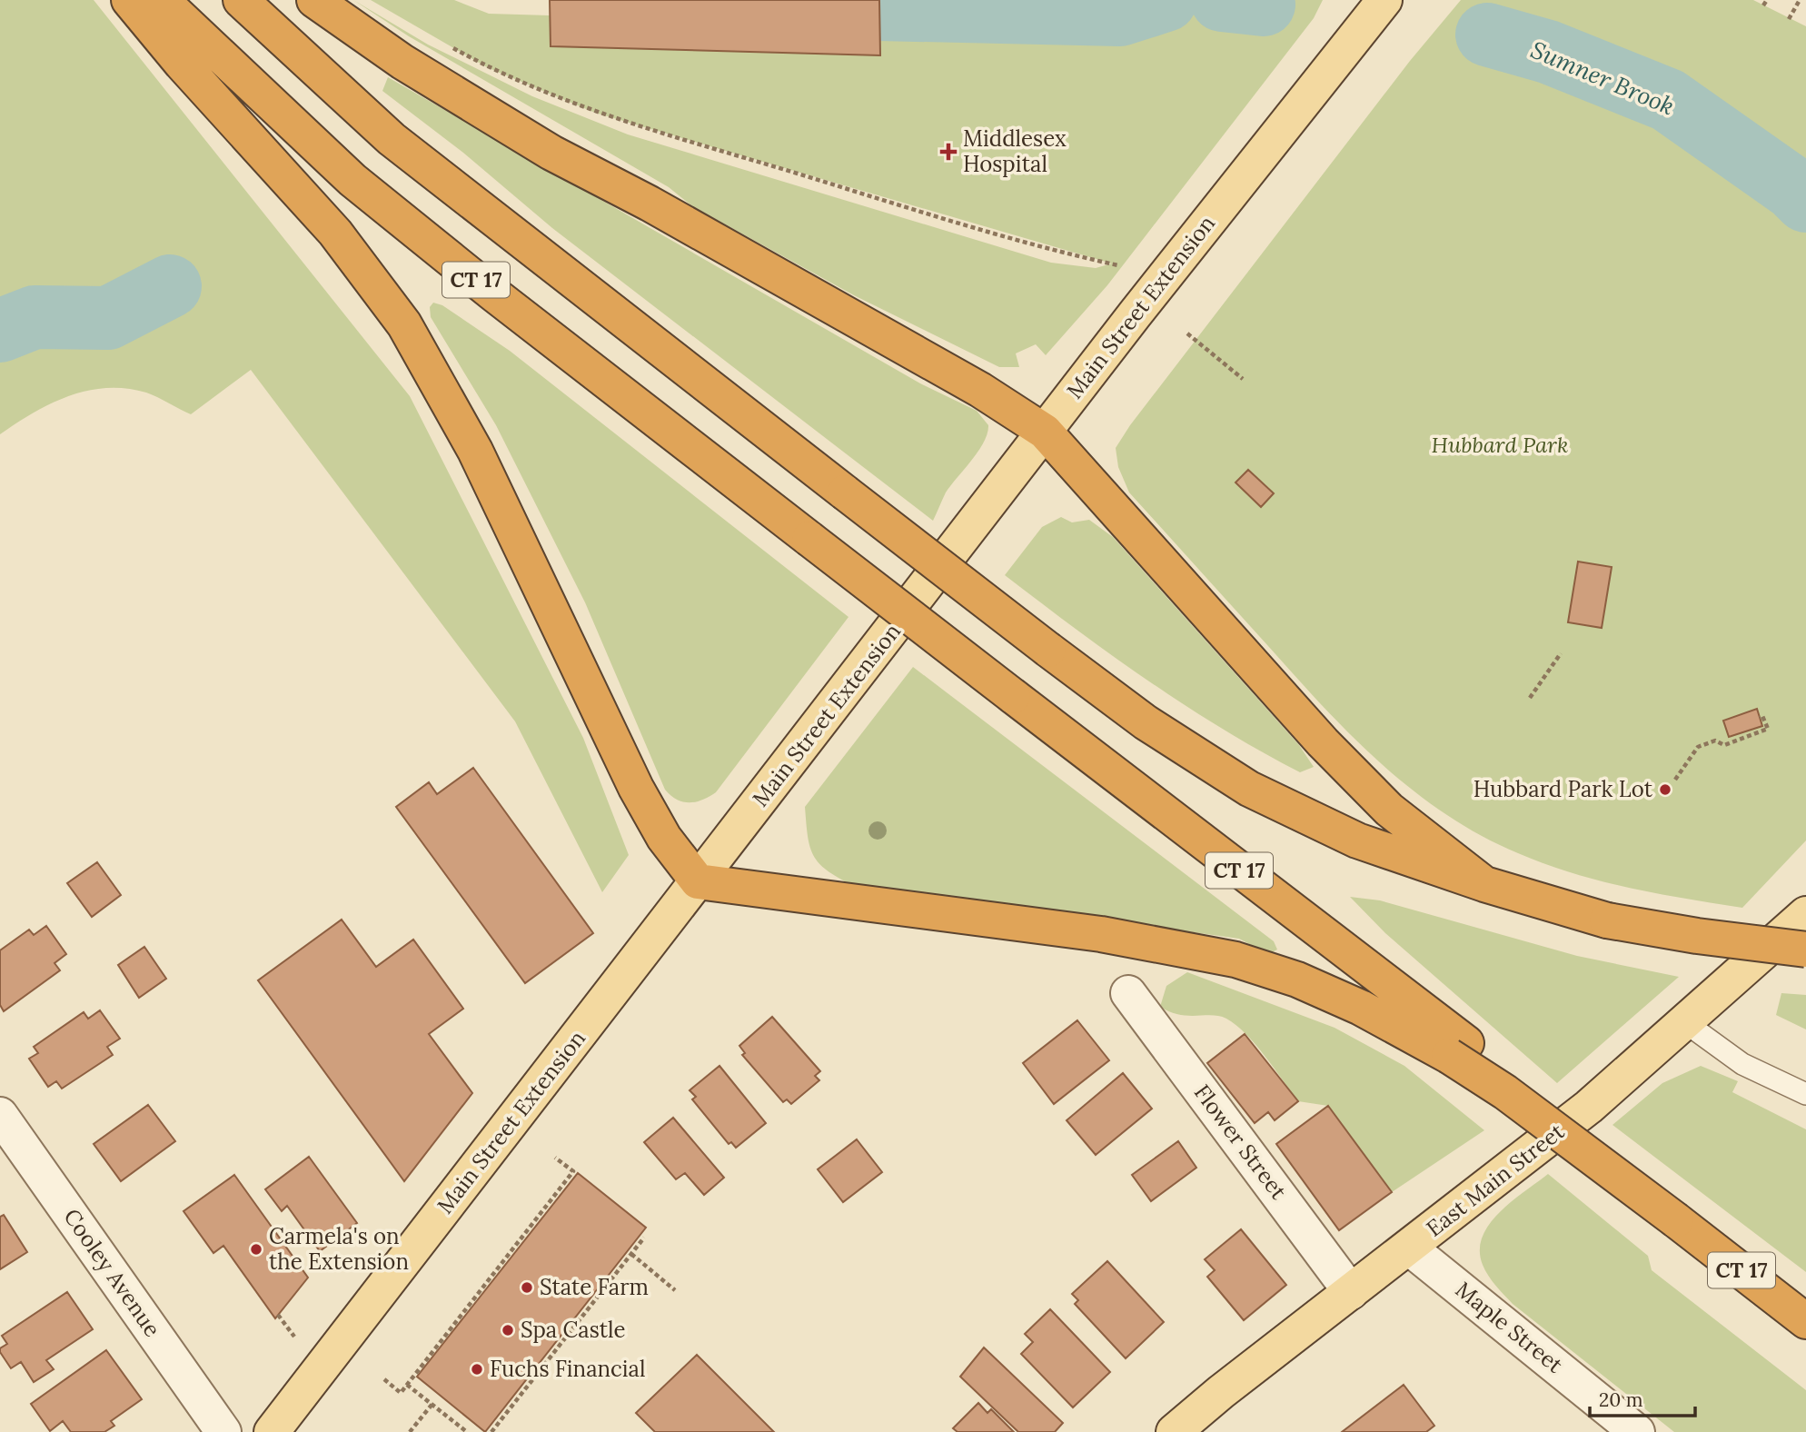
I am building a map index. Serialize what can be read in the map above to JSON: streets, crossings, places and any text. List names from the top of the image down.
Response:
{
  "streets": {
    "highway": ["CT 17"],
    "main road": ["Main Street Extension", "East Main Street"],
    "street": ["Flower Street", "Cooley Avenue", "Maple Street"]
  },
  "crossings": [
    ["Flower Street", "East Main Street"],
    ["East Main Street", "Maple Street"]
  ],
  "water": ["Sumner Brook"],
  "parks": ["Hubbard Park"],
  "places": {
    "health": ["Middlesex Hospital"],
    "other": [
      "Hubbard Park Lot",
      "Carmela's on the Extension",
      "State Farm",
      "Spa Castle",
      "Fuchs Financial"
    ]
  },
  "scale_bar": "20 m"
}
